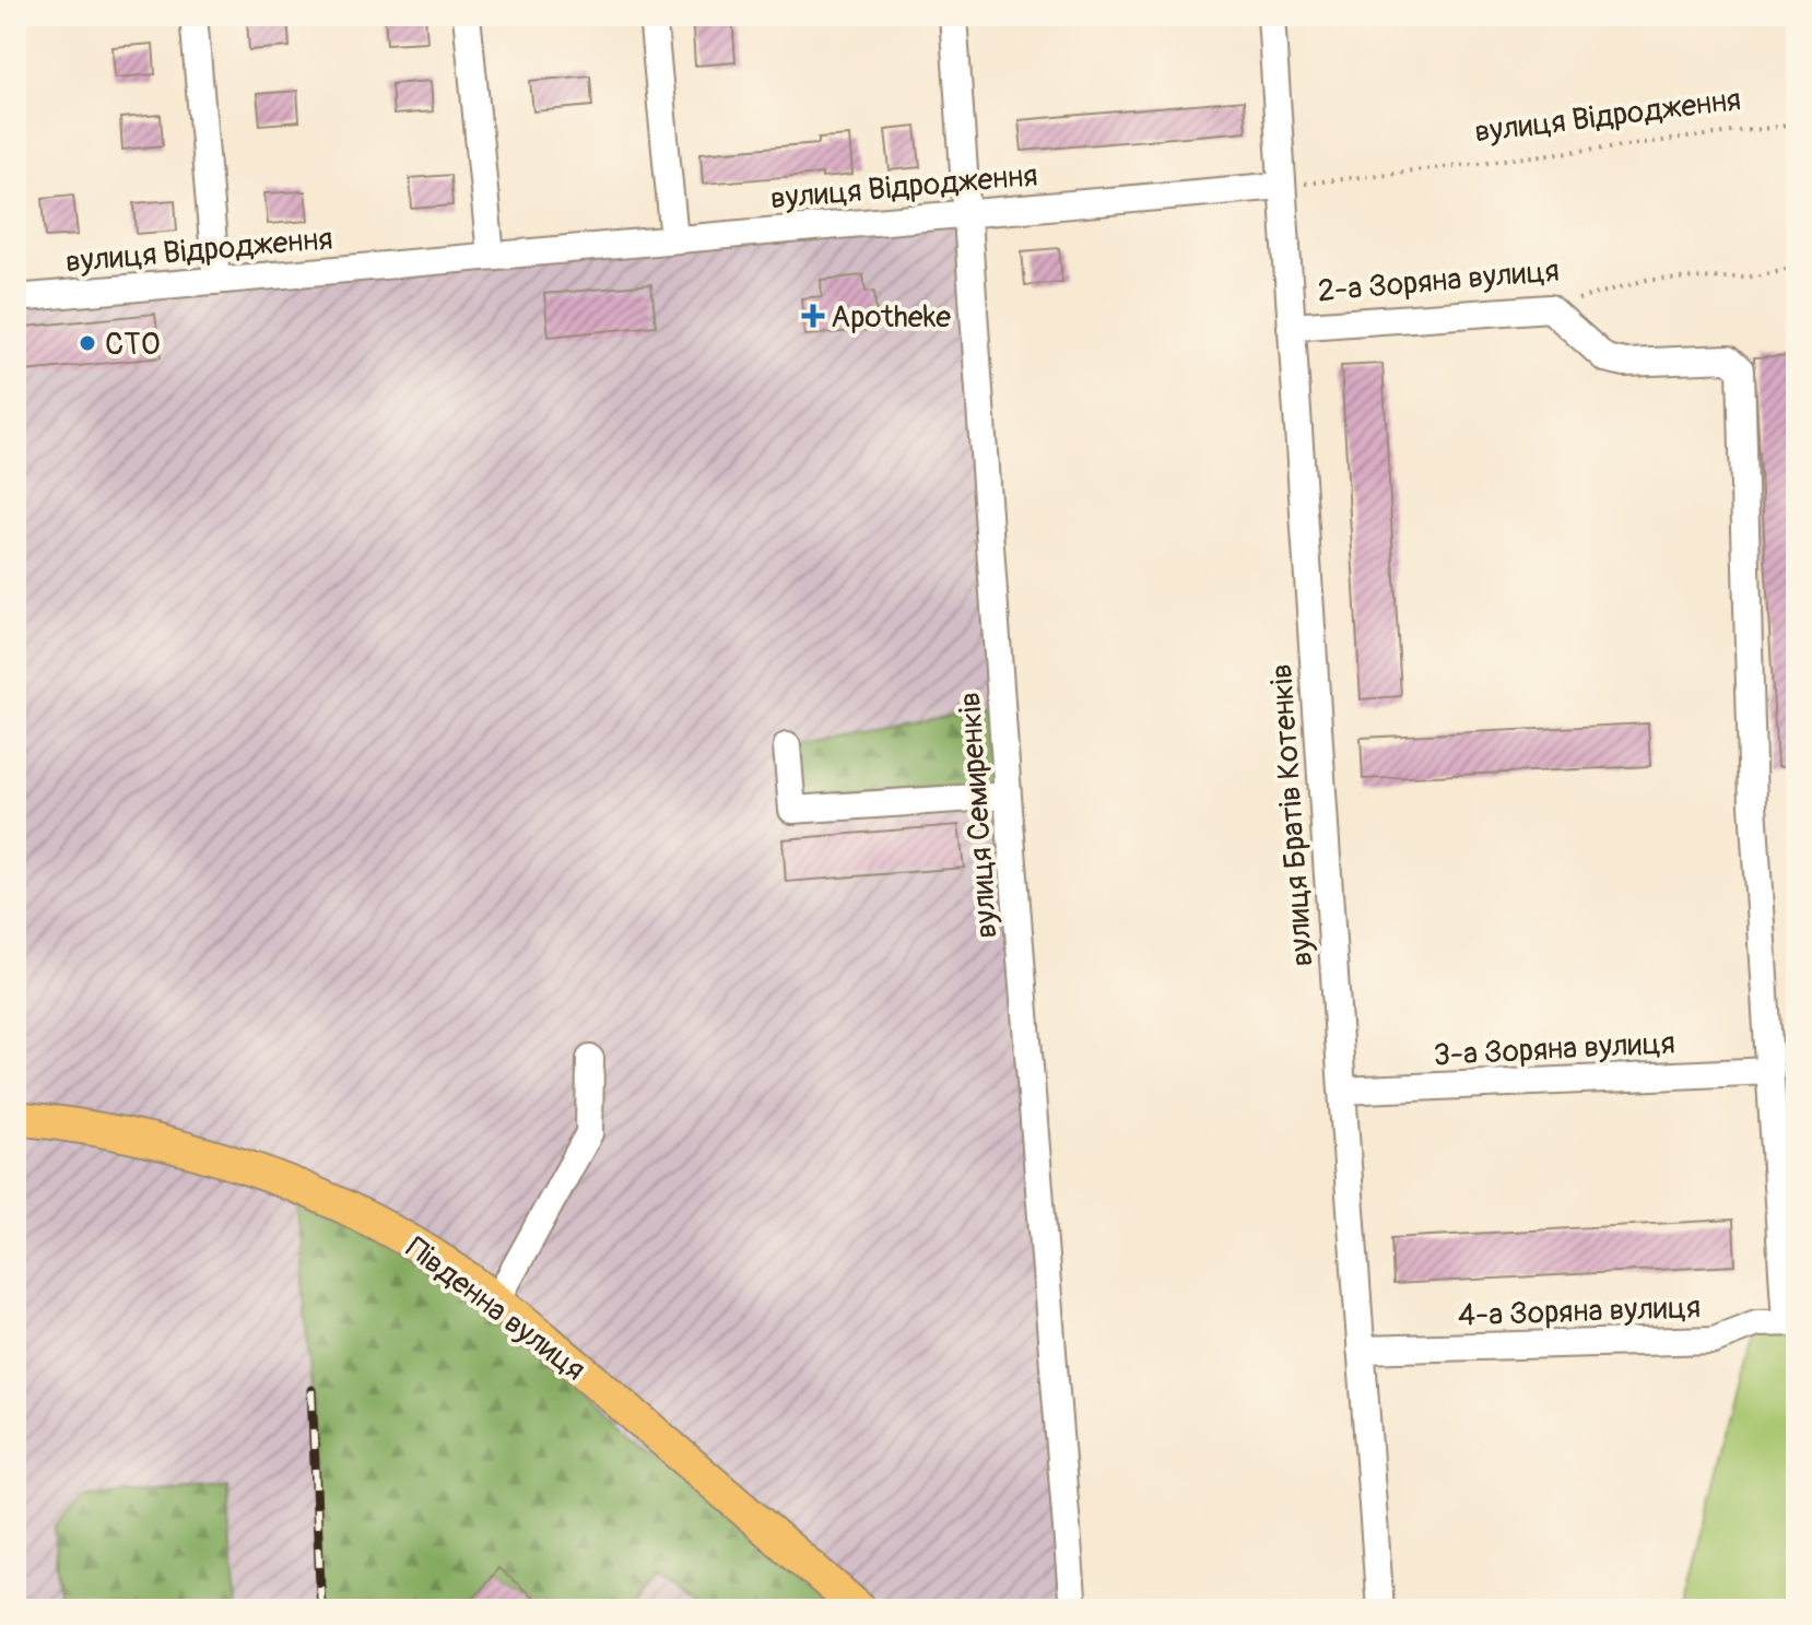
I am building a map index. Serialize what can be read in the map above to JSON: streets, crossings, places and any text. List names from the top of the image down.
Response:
{
  "streets": {
    "main road": ["Південна вулиця"],
    "street": [
      "вулиця Відродження",
      "2-а Зоряна вулиця",
      "вулиця Семиренків",
      "вулиця Братів Котенків",
      "3-а Зоряна вулиця",
      "4-а Зоряна вулиця"
    ]
  },
  "crossings": [
    ["вулиця Відродження", "вулиця Семиренків"],
    ["вулиця Відродження", "вулиця Братів Котенків"],
    ["2-а Зоряна вулиця", "вулиця Братів Котенків"],
    ["вулиця Братів Котенків", "3-а Зоряна вулиця"],
    ["вулиця Братів Котенків", "4-а Зоряна вулиця"]
  ],
  "places": {
    "health": ["Apotheke"],
    "other": ["СТО"]
  }
}
